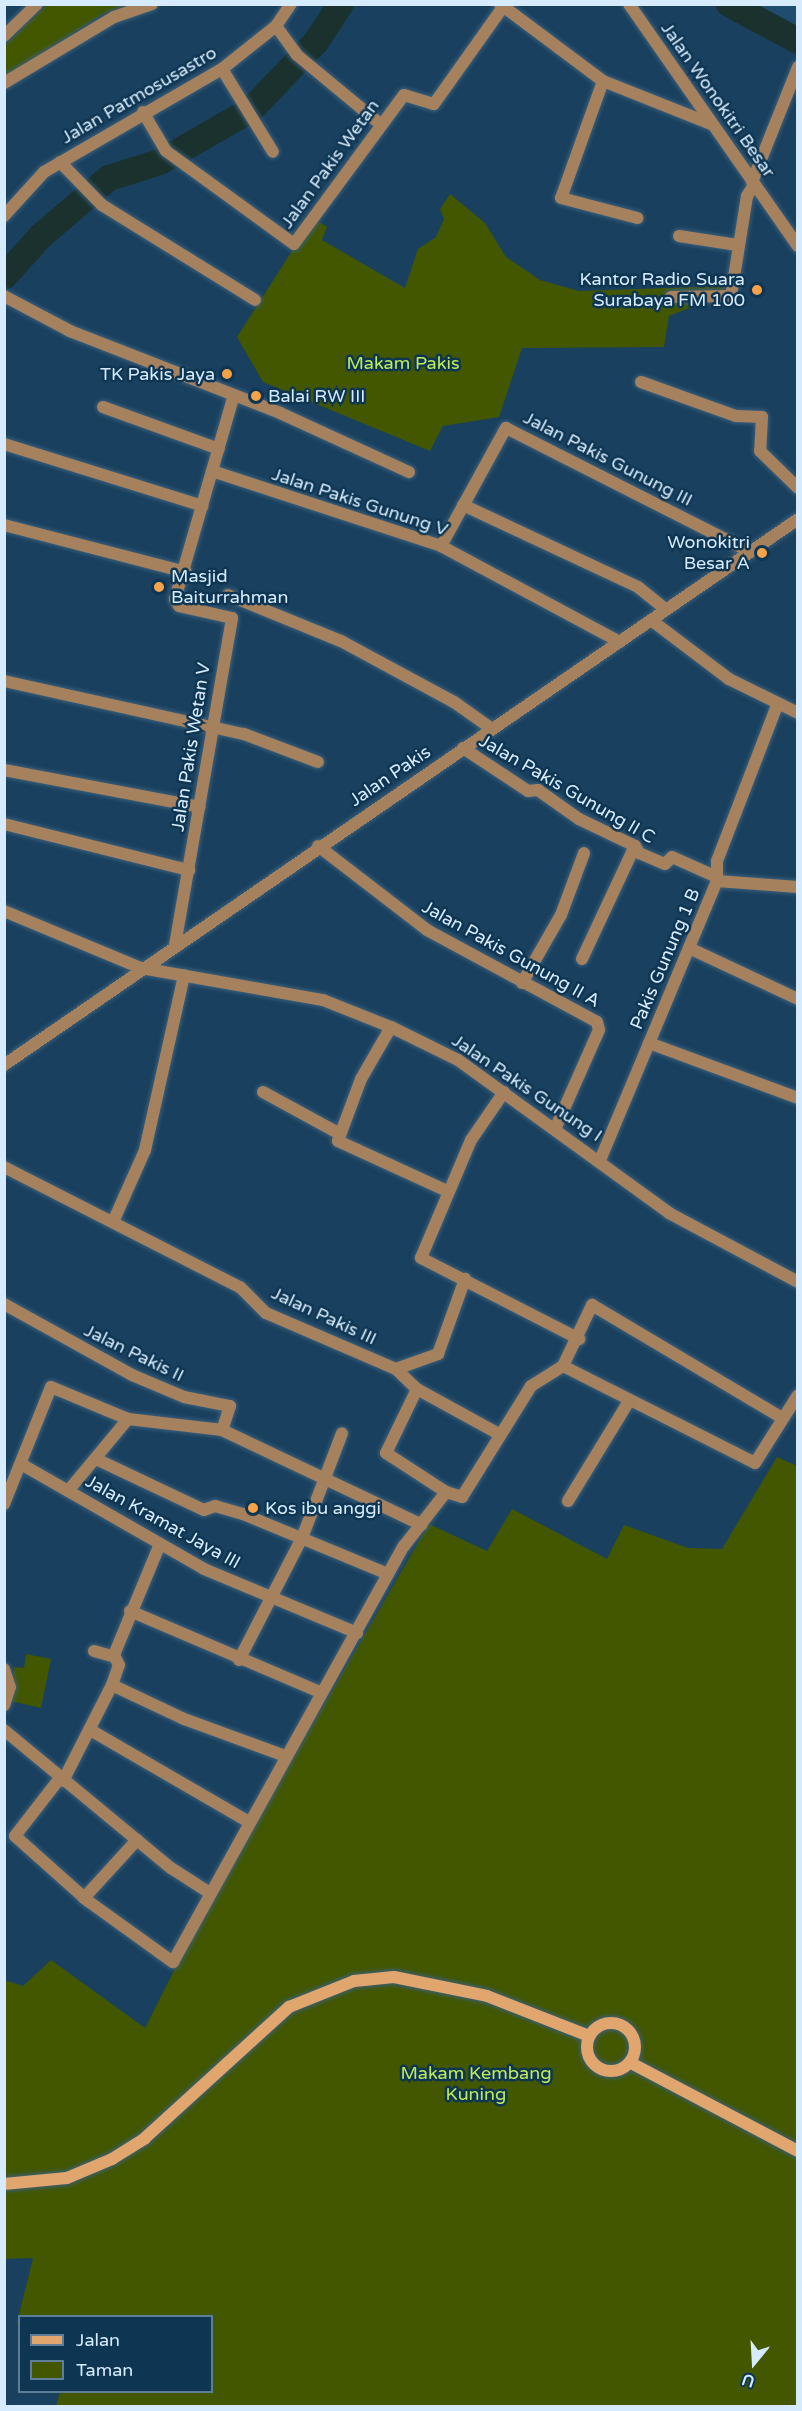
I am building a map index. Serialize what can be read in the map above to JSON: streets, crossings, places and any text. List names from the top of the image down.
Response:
{
  "streets": {
    "street": [
      "Jalan Patmosusastro",
      "Jalan Wonokitri Besar",
      "Jalan Pakis Wetan",
      "Jalan Pakis Gunung III",
      "Jalan Pakis Gunung V",
      "Jalan Pakis Wetan V",
      "Jalan Pakis",
      "Jalan Pakis Gunung II C",
      "Jalan Pakis Gunung II A",
      "Pakis Gunung 1 B",
      "Jalan Pakis Gunung I",
      "Jalan Pakis III",
      "Jalan Pakis II",
      "Jalan Kramat Jaya III"
    ]
  },
  "crossings": [
    ["Jalan Patmosusastro", "Jalan Pakis Wetan"],
    ["Jalan Pakis Gunung III", "Jalan Pakis Gunung V"],
    ["Jalan Pakis Gunung III", "Jalan Pakis"],
    ["Jalan Pakis Gunung V", "Jalan Pakis"],
    ["Jalan Pakis Wetan V", "Jalan Pakis"],
    ["Jalan Pakis", "Jalan Pakis Gunung II C"],
    ["Jalan Pakis", "Jalan Pakis Gunung II A"],
    ["Jalan Pakis", "Jalan Pakis Gunung I"],
    ["Jalan Pakis Gunung II C", "Pakis Gunung 1 B"],
    ["Jalan Pakis Gunung II A", "Jalan Pakis Gunung I"],
    ["Pakis Gunung 1 B", "Jalan Pakis Gunung I"]
  ],
  "parks": ["Makam Pakis", "Makam Kembang Kuning"],
  "places": [
    "Kantor Radio Suara Surabaya FM 100",
    "TK Pakis Jaya",
    "Balai RW III",
    "Wonokitri Besar A",
    "Masjid Baiturrahman",
    "Kos ibu anggi"
  ],
  "legend": ["Jalan", "Taman"],
  "north": "bottom"
}
